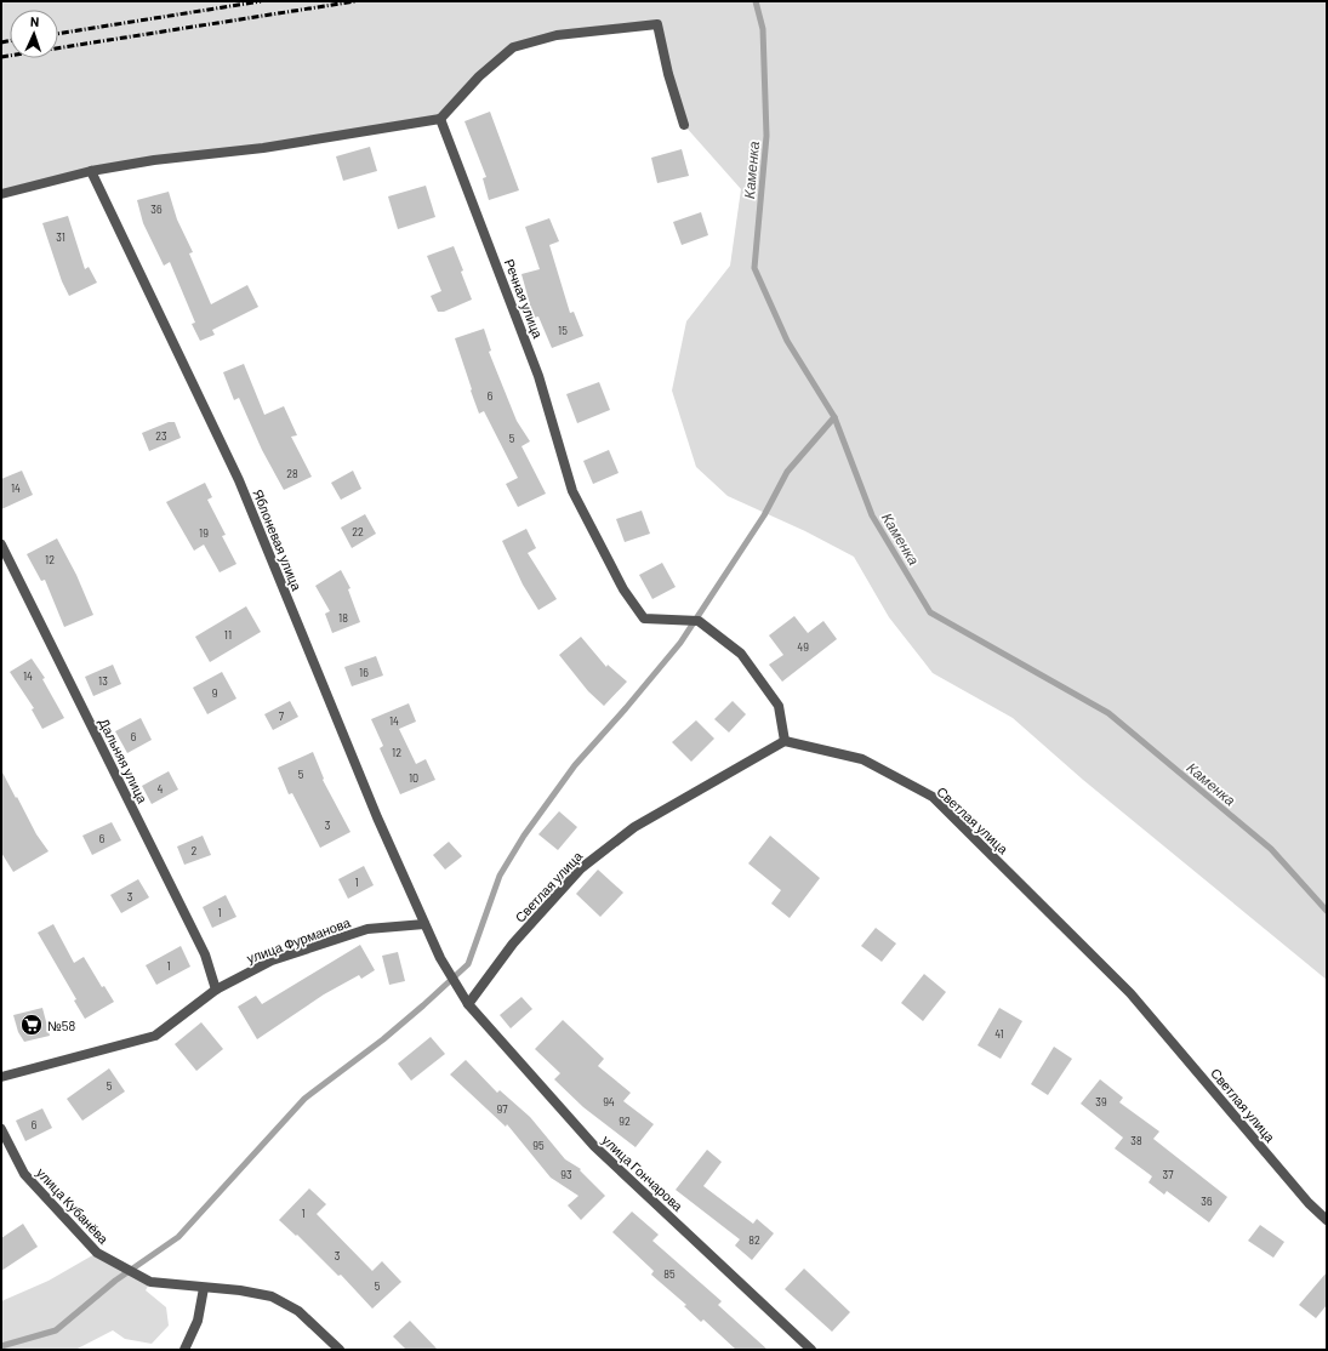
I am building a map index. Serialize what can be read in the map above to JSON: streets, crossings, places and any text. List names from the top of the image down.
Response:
{
  "streets": {
    "street": [
      "Речная улица",
      "Яблоневая улица",
      "Дальняя улица",
      "Светлая улица",
      "улица Фурманова",
      "улица Гончарова",
      "улица Кубанёва"
    ]
  },
  "crossings": [
    ["Речная улица", "Светлая улица"],
    ["Яблоневая улица", "улица Фурманова"],
    ["Яблоневая улица", "улица Гончарова"],
    ["Дальняя улица", "улица Фурманова"],
    ["Светлая улица", "улица Гончарова"]
  ],
  "water": ["Каменка"],
  "places": {
    "supermarket": ["№58"]
  },
  "house_numbers": [
    "36",
    "31",
    "15",
    "6",
    "23",
    "5",
    "28",
    "14",
    "22",
    "19",
    "12",
    "18",
    "11",
    "49",
    "16",
    "14",
    "13",
    "9",
    "7",
    "14",
    "6",
    "12",
    "5",
    "10",
    "4",
    "3",
    "6",
    "2",
    "1",
    "3",
    "1",
    "1",
    "41",
    "5",
    "94",
    "39",
    "97",
    "92",
    "6",
    "38",
    "95",
    "93",
    "37",
    "36",
    "1",
    "82",
    "3",
    "85",
    "5"
  ],
  "north": "top"
}
